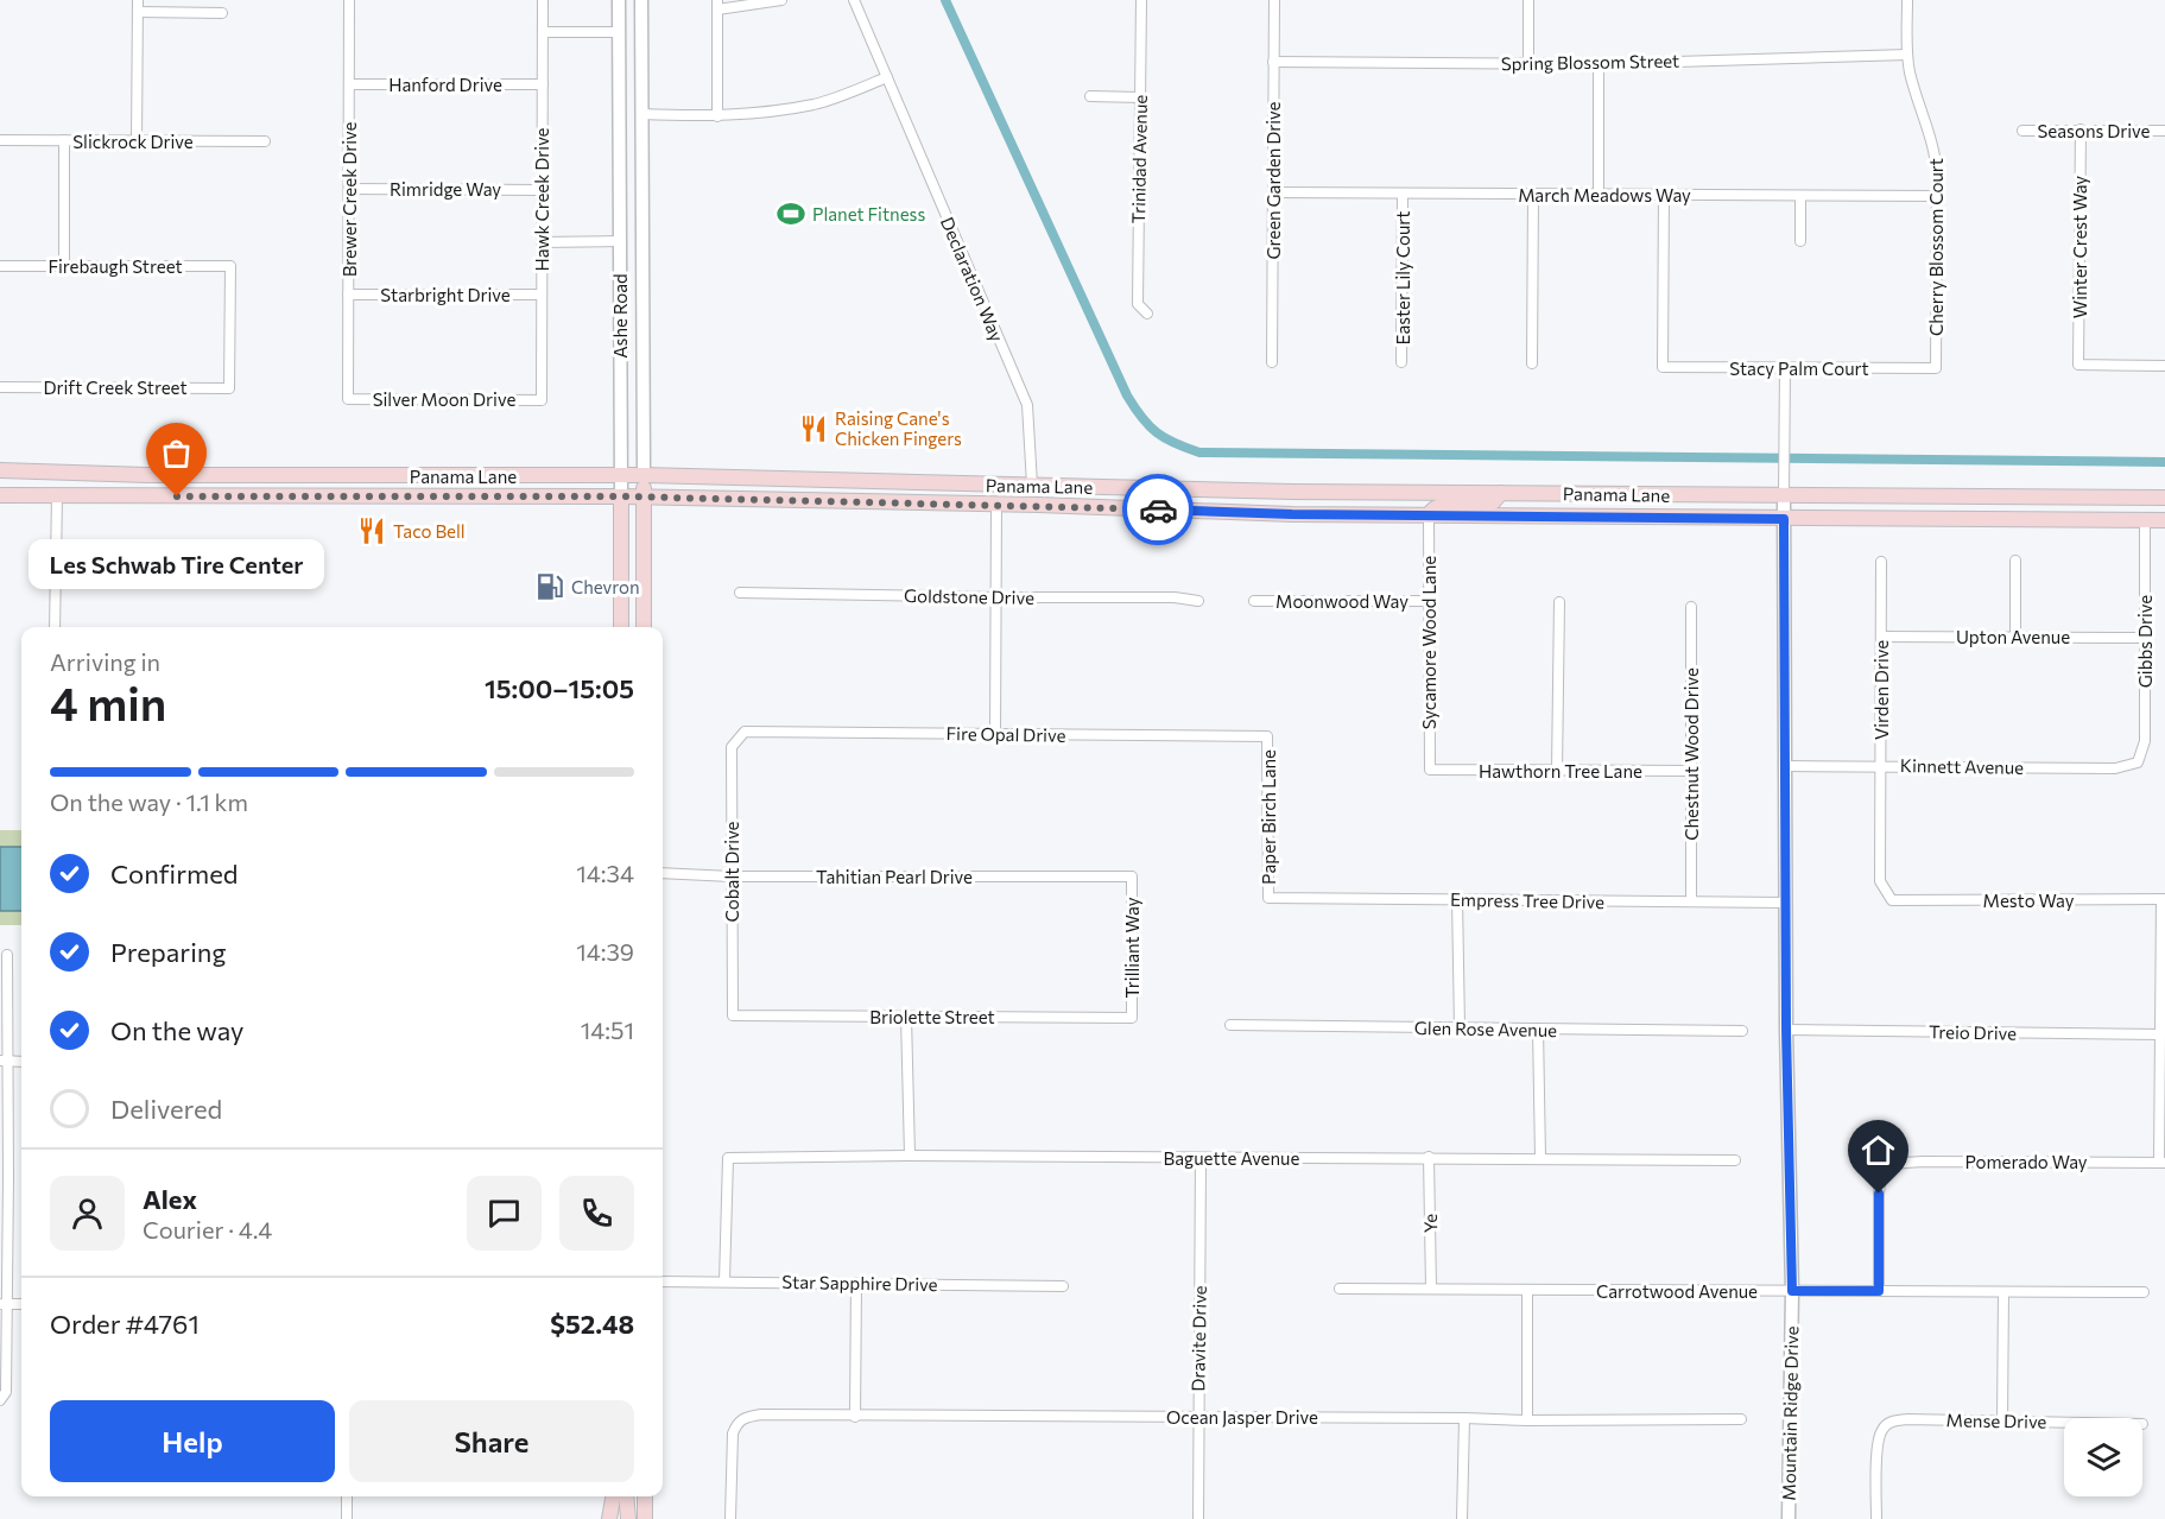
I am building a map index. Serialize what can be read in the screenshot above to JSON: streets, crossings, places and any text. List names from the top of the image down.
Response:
{
  "streets": {
    "main road": ["Ashe Road", "Panama Lane"],
    "street": [
      "Spring Blossom Street",
      "Hanford Drive",
      "Seasons Drive",
      "Slickrock Drive",
      "Trinidad Avenue",
      "Green Garden Drive",
      "Rimridge Way",
      "March Meadows Way",
      "Brewer Creek Drive",
      "Hawk Creek Drive",
      "Cherry Blossom Court",
      "Winter Crest Way",
      "Firebaugh Street",
      "Easter Lily Court",
      "Declaration Way",
      "Starbright Drive",
      "Stacy Palm Court",
      "Drift Creek Street",
      "Silver Moon Drive",
      "Goldstone Drive",
      "Moonwood Way",
      "Upton Avenue",
      "Gibbs Drive",
      "Sycamore Wood Lane",
      "Virden Drive",
      "Fire Opal Drive",
      "Chestnut Wood Drive",
      "Kinnett Avenue",
      "Hawthorn Tree Lane",
      "Paper Birch Lane",
      "Cobalt Drive",
      "Tahitian Pearl Drive",
      "Empress Tree Drive",
      "Mesto Way",
      "Trilliant Way",
      "Briolette Street",
      "Glen Rose Avenue",
      "Treio Drive",
      "Baguette Avenue",
      "Pomerado Way",
      "Ye",
      "Star Sapphire Drive",
      "Carrotwood Avenue",
      "Dravite Drive",
      "Mountain Ridge Drive",
      "Ocean Jasper Drive",
      "Mense Drive"
    ]
  },
  "crossings": [
    ["Spring Blossom Street", "Green Garden Drive"],
    ["Spring Blossom Street", "Cherry Blossom Court"],
    ["Hanford Drive", "Brewer Creek Drive"],
    ["Hanford Drive", "Hawk Creek Drive"],
    ["Seasons Drive", "Winter Crest Way"],
    ["Green Garden Drive", "March Meadows Way"],
    ["Rimridge Way", "Brewer Creek Drive"],
    ["Rimridge Way", "Hawk Creek Drive"],
    ["March Meadows Way", "Cherry Blossom Court"],
    ["March Meadows Way", "Easter Lily Court"],
    ["March Meadows Way", "Stacy Palm Court"],
    ["Brewer Creek Drive", "Starbright Drive"],
    ["Brewer Creek Drive", "Silver Moon Drive"],
    ["Hawk Creek Drive", "Starbright Drive"],
    ["Hawk Creek Drive", "Silver Moon Drive"],
    ["Cherry Blossom Court", "Stacy Palm Court"],
    ["Firebaugh Street", "Drift Creek Street"],
    ["Declaration Way", "Panama Lane"],
    ["Ashe Road", "Panama Lane"],
    ["Panama Lane", "Gibbs Drive"],
    ["Panama Lane", "Sycamore Wood Lane"],
    ["Panama Lane", "Mountain Ridge Drive"],
    ["Moonwood Way", "Sycamore Wood Lane"],
    ["Upton Avenue", "Gibbs Drive"],
    ["Upton Avenue", "Virden Drive"],
    ["Gibbs Drive", "Kinnett Avenue"],
    ["Sycamore Wood Lane", "Hawthorn Tree Lane"],
    ["Virden Drive", "Kinnett Avenue"],
    ["Virden Drive", "Mesto Way"],
    ["Fire Opal Drive", "Paper Birch Lane"],
    ["Fire Opal Drive", "Cobalt Drive"],
    ["Chestnut Wood Drive", "Hawthorn Tree Lane"],
    ["Chestnut Wood Drive", "Empress Tree Drive"],
    ["Kinnett Avenue", "Mountain Ridge Drive"],
    ["Paper Birch Lane", "Empress Tree Drive"],
    ["Cobalt Drive", "Tahitian Pearl Drive"],
    ["Cobalt Drive", "Briolette Street"],
    ["Tahitian Pearl Drive", "Trilliant Way"],
    ["Empress Tree Drive", "Mountain Ridge Drive"],
    ["Trilliant Way", "Briolette Street"],
    ["Treio Drive", "Mountain Ridge Drive"],
    ["Baguette Avenue", "Ye"],
    ["Baguette Avenue", "Star Sapphire Drive"],
    ["Baguette Avenue", "Dravite Drive"],
    ["Pomerado Way", "Carrotwood Avenue"],
    ["Ye", "Carrotwood Avenue"],
    ["Carrotwood Avenue", "Mountain Ridge Drive"],
    ["Dravite Drive", "Ocean Jasper Drive"]
  ],
  "places": {
    "sports": ["Planet Fitness"],
    "restaurant": ["Raising Cane's Chicken Fingers", "Taco Bell"],
    "other": ["Les Schwab Tire Center"],
    "fuel station": ["Chevron"]
  },
  "page": {
    "bubble": "Les Schwab Tire Center",
    "heading": ["4 min", "Arriving in", "15:00–15:05"],
    "panel": [
      "Alex",
      "Courier · 4.4",
      "Order #4761",
      "$52.48"
    ],
    "bar": "On the way · 1.1 km",
    "list": [
      ["Confirmed", "14:34"],
      ["Preparing", "14:39"],
      ["On the way", "14:51"],
      "Delivered"
    ],
    "buttons": ["Help", "Share"]
  }
}
